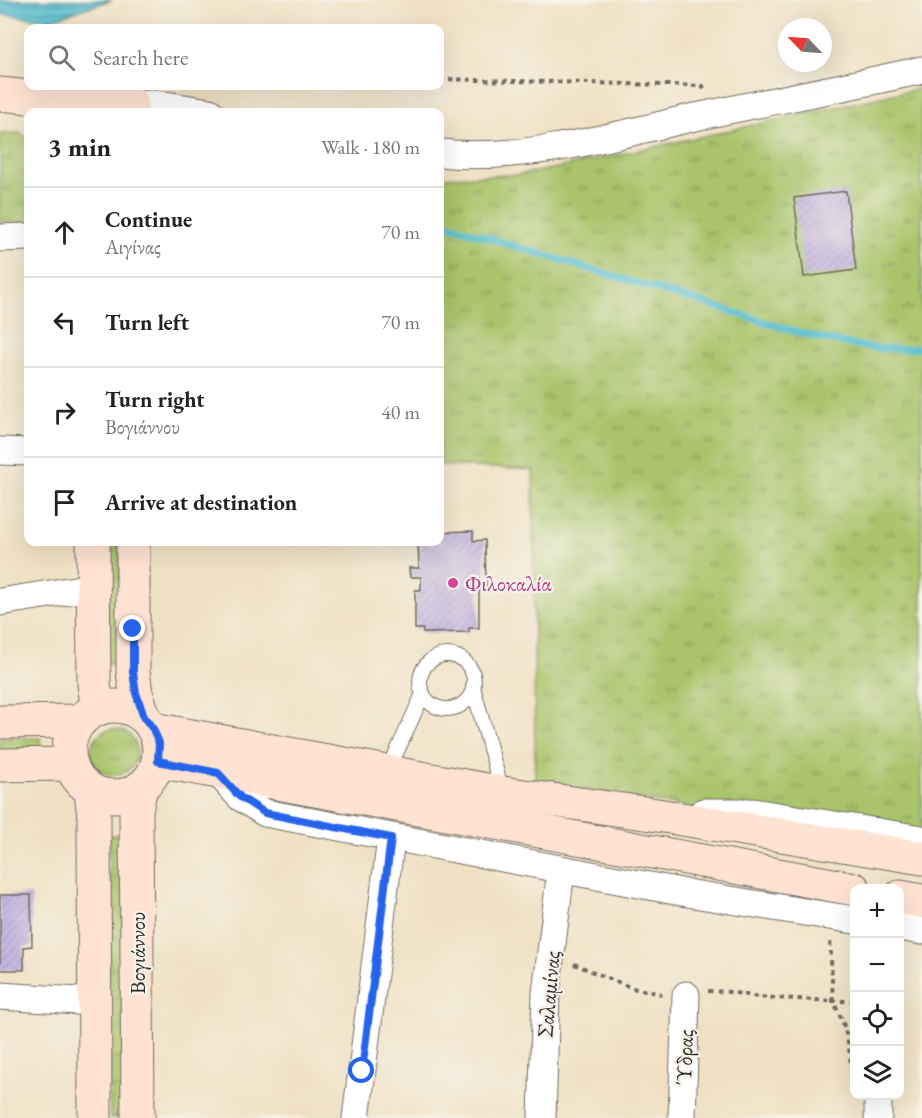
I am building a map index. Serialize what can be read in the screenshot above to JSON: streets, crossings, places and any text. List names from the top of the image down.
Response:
{
  "streets": {
    "street": ["Βογιάννου", "Σαλαμίνας", "Ύδρας"]
  },
  "places": ["Φιλοκαλία"],
  "north": "top left",
  "page": {
    "search": "Search here",
    "heading": ["3 min", "Walk · 180 m"],
    "list": [
      ["Continue", "Αιγίνας", "70 m"],
      ["Turn left", "70 m"],
      ["Turn right", "Βογιάννου", "40 m"],
      "Arrive at destination"
    ],
    "map_buttons": ["+", "−"]
  }
}
